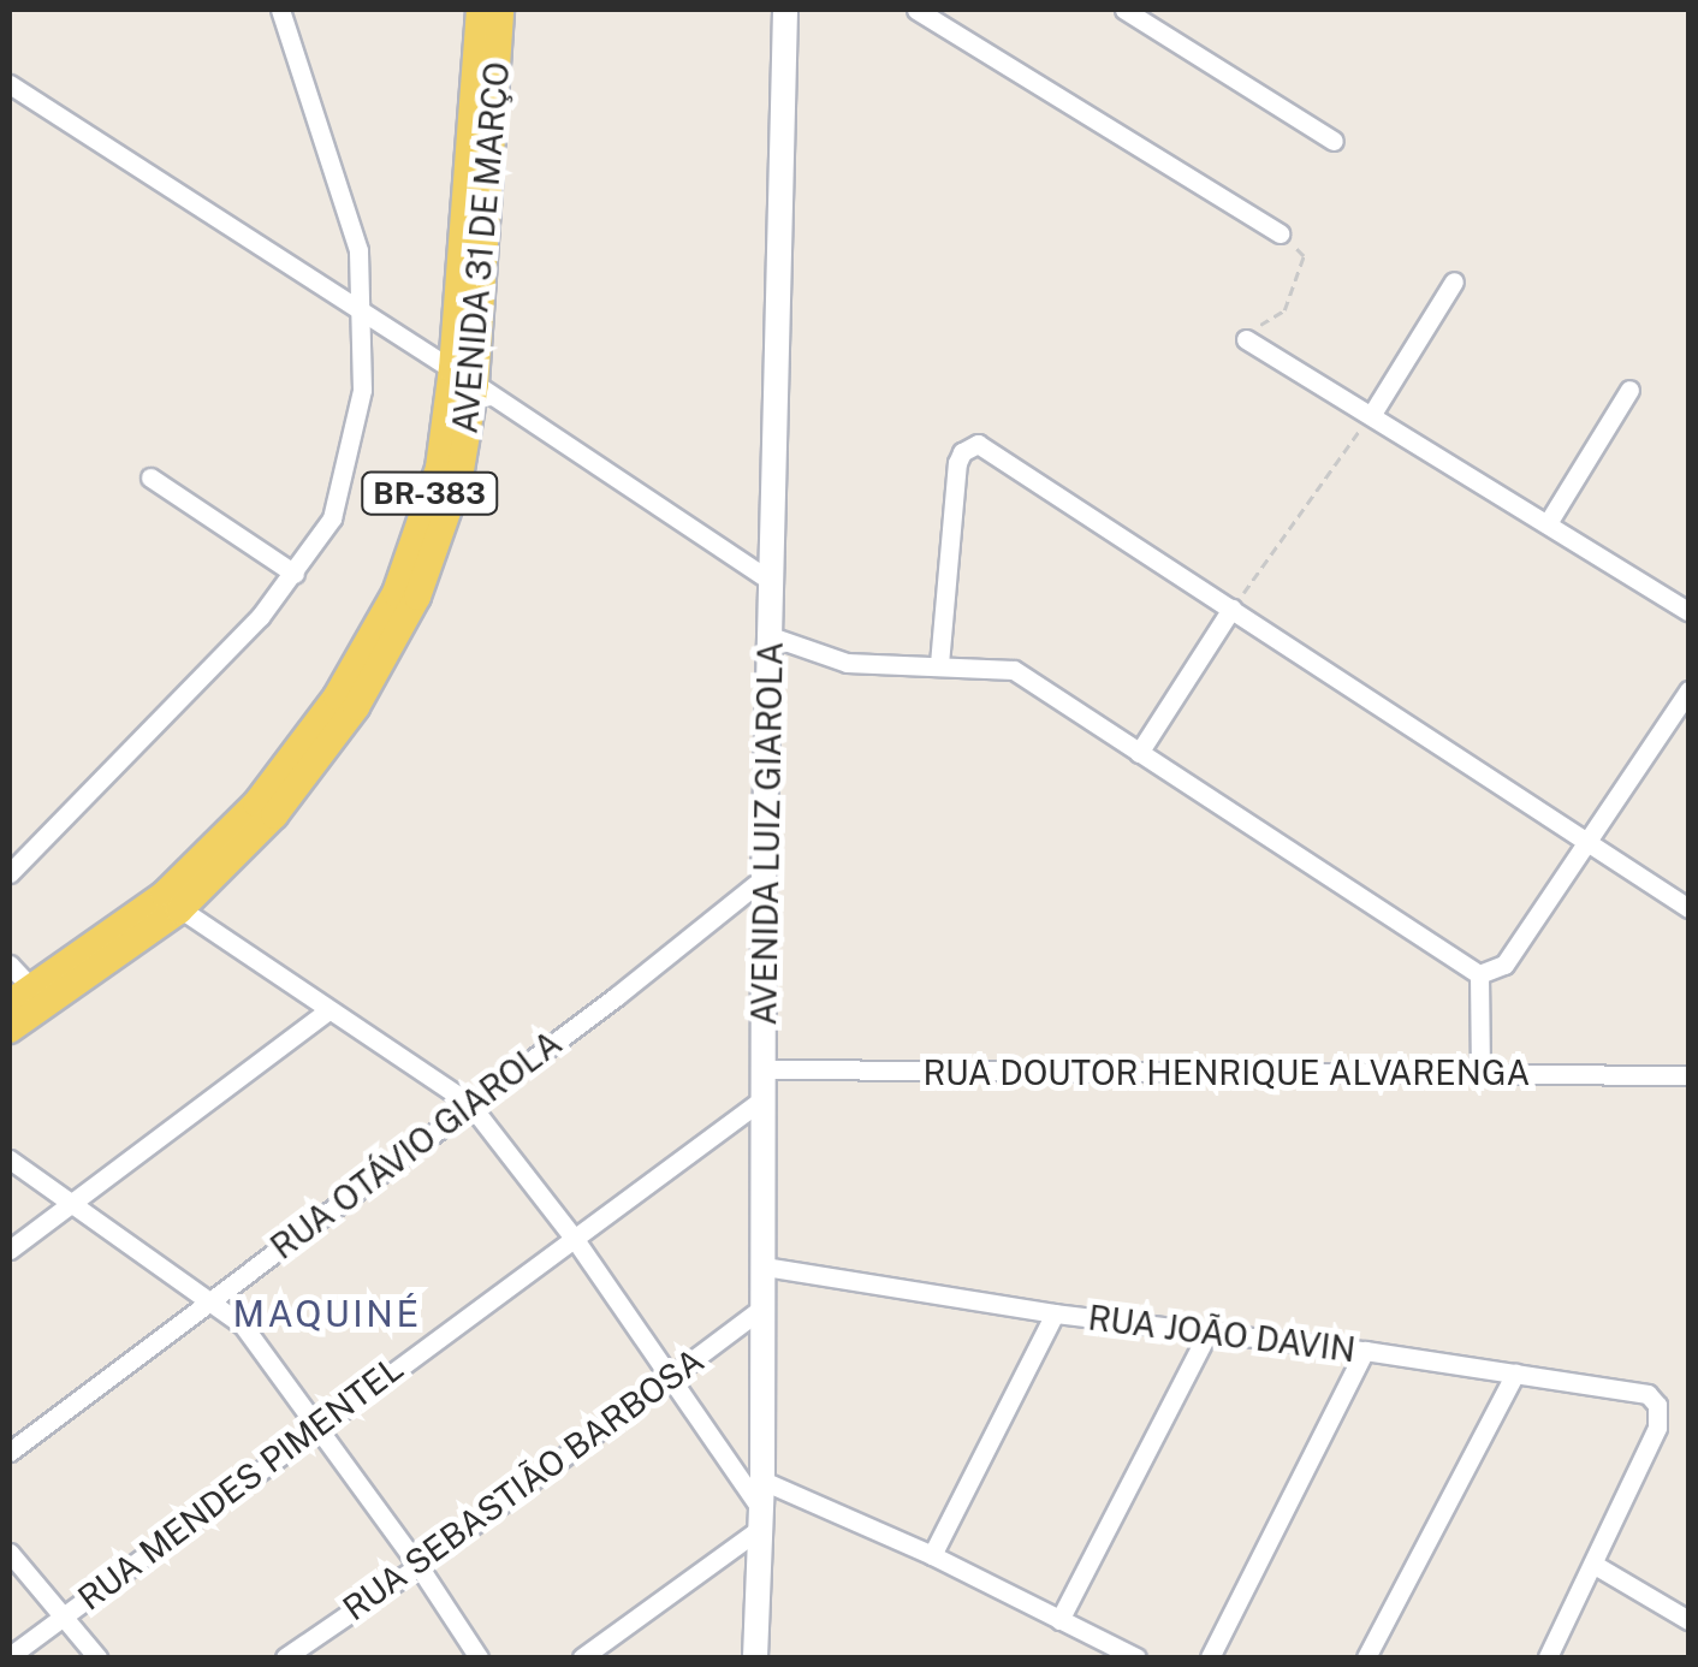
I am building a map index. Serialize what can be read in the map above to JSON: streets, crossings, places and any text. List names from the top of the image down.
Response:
{
  "streets": {
    "main road": ["AVENIDA 31 DE MARÇO", "BR-383"],
    "street": [
      "AVENIDA LUIZ GIAROLA",
      "RUA DOUTOR HENRIQUE ALVARENGA",
      "RUA OTÁVIO GIAROLA",
      "RUA JOÃO DAVIN",
      "RUA MENDES PIMENTEL",
      "RUA SEBASTIÃO BARBOSA"
    ]
  },
  "crossings": [
    ["AVENIDA LUIZ GIAROLA", "RUA DOUTOR HENRIQUE ALVARENGA"],
    ["AVENIDA LUIZ GIAROLA", "RUA OTÁVIO GIAROLA"],
    ["AVENIDA LUIZ GIAROLA", "RUA JOÃO DAVIN"],
    ["AVENIDA LUIZ GIAROLA", "RUA MENDES PIMENTEL"],
    ["AVENIDA LUIZ GIAROLA", "RUA SEBASTIÃO BARBOSA"]
  ],
  "districts": ["MAQUINÉ"]
}
